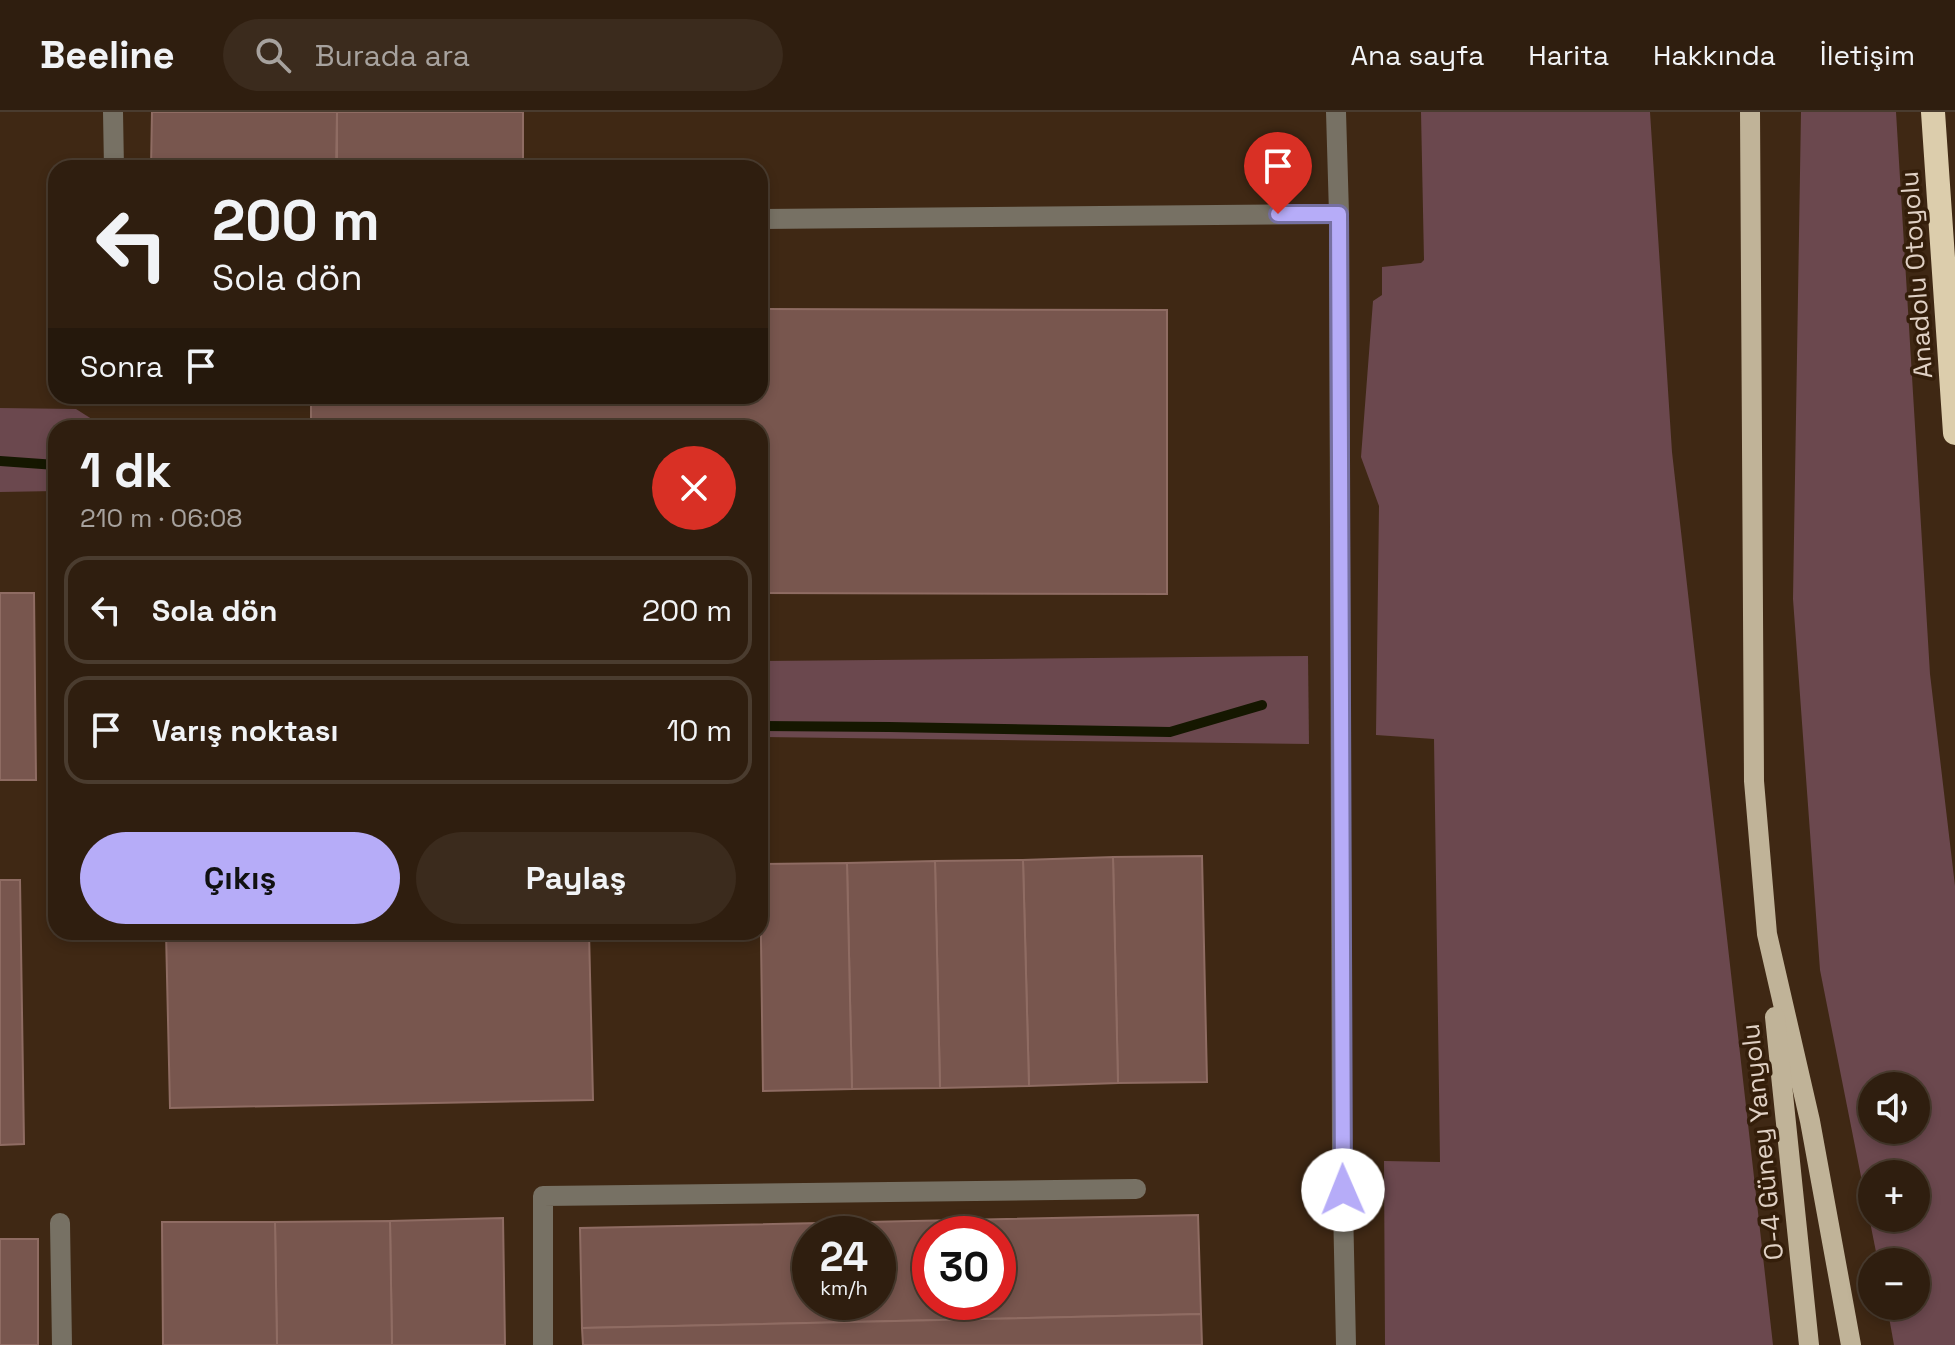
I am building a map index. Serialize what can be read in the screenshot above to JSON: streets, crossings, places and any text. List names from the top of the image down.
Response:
{
  "streets": {
    "highway": ["Anadolu Otoyolu"],
    "main road": ["O-4 Güney Yanyolu"]
  },
  "page": {
    "header": "Beeline",
    "search": "Burada ara",
    "nav": [
      "Ana sayfa",
      "Harita",
      "Hakkında",
      "İletişim"
    ],
    "turn": ["200 m", "Sola dön"],
    "then": "Sonra",
    "heading": ["1 dk", "210 m · 06:08"],
    "list": [
      {
        "name": "Sola dön",
        "value": "200 m"
      },
      {
        "name": "Varış noktası",
        "value": "10 m"
      }
    ],
    "buttons": ["Çıkış", "Paylaş"],
    "map_buttons": ["+", "−"],
    "speed": "24 km/h",
    "limit": "30"
  }
}
